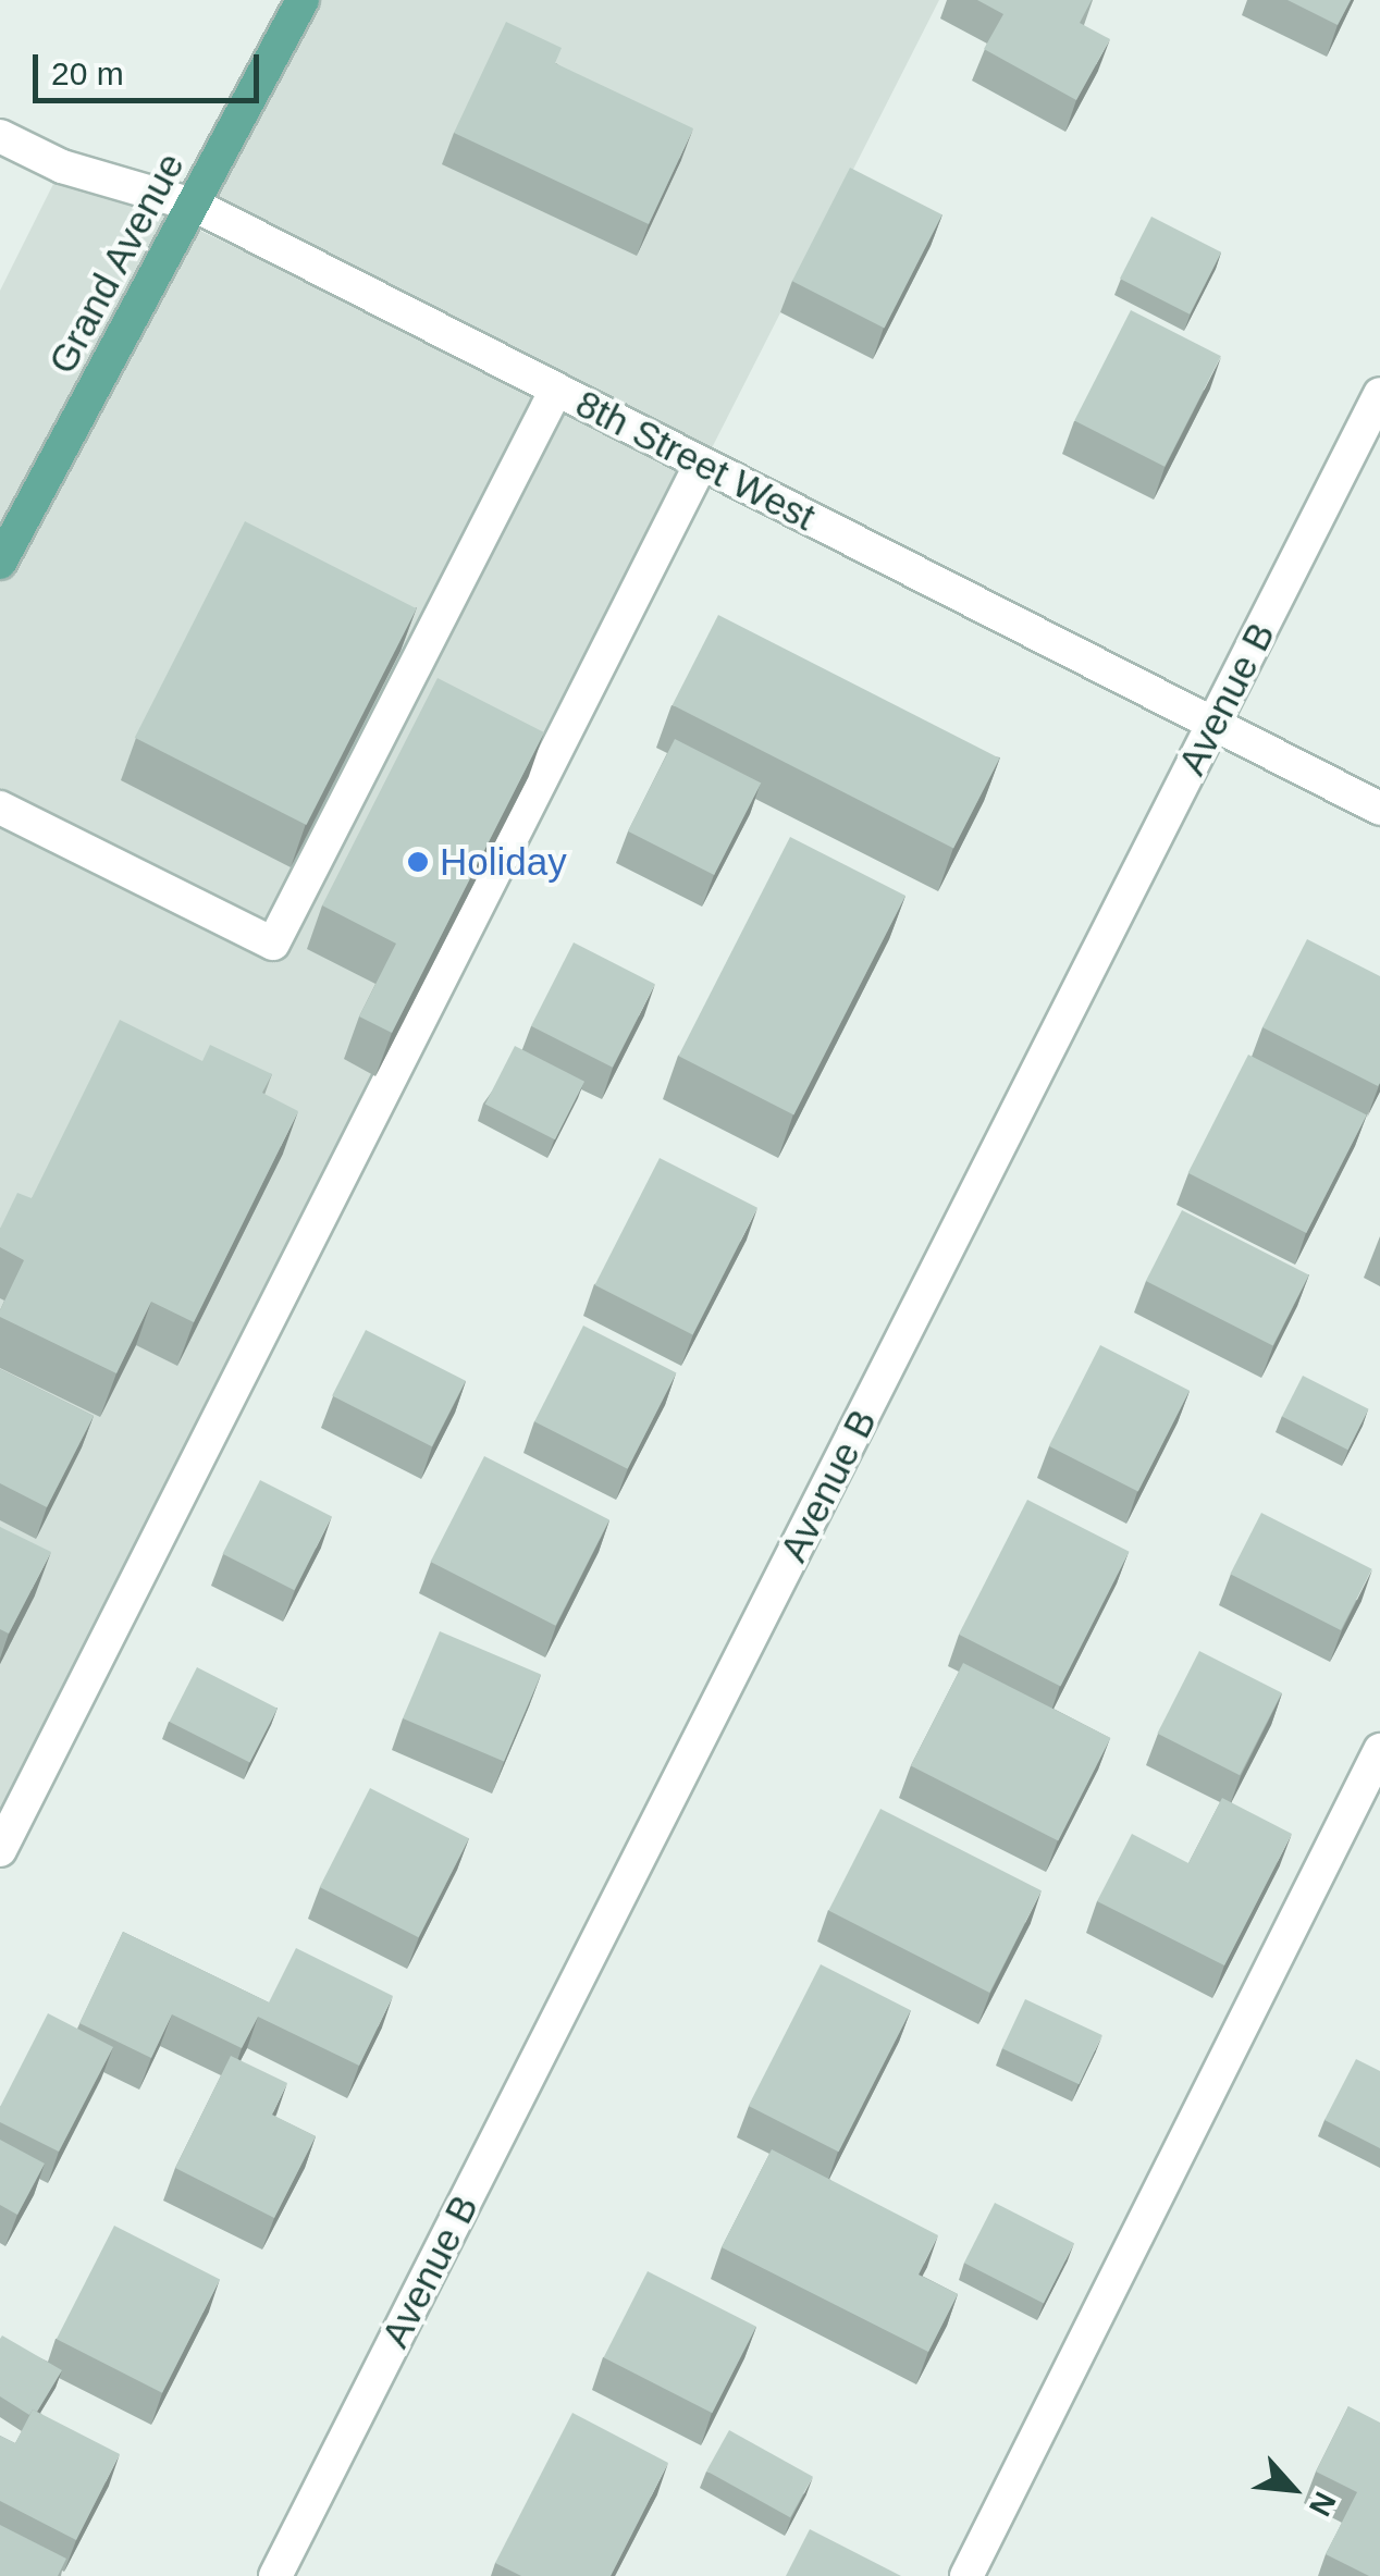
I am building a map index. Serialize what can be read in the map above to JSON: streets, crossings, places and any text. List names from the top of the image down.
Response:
{
  "streets": {
    "main road": ["Grand Avenue"],
    "street": ["8th Street West", "Avenue B"]
  },
  "crossings": [
    ["Grand Avenue", "8th Street West"],
    ["8th Street West", "Avenue B"]
  ],
  "places": ["Holiday"],
  "scale_bar": "20 m",
  "north": "bottom right"
}
